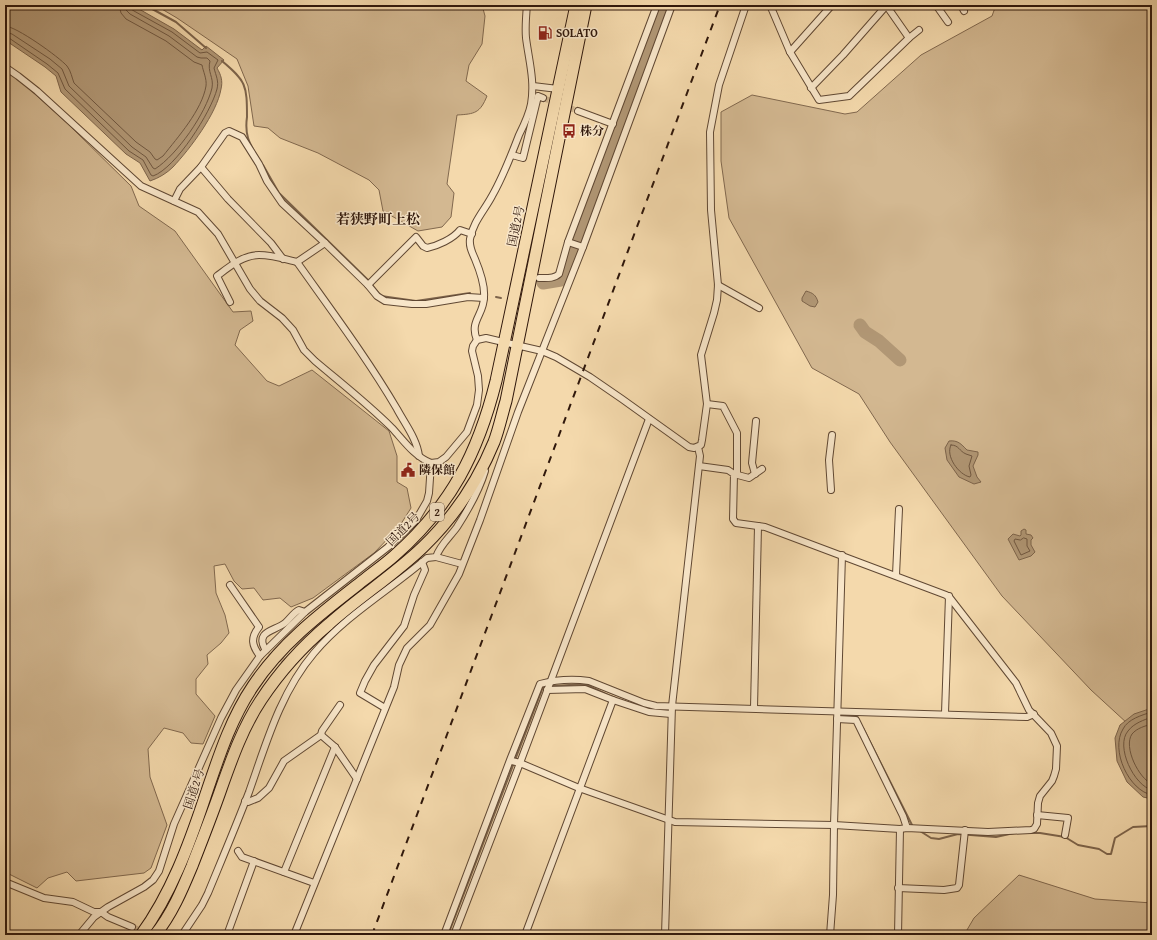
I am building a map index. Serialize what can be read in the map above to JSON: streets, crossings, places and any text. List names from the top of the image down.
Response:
{
  "streets": {
    "highway": ["国道2号", "2"]
  },
  "districts": ["若狭野町上松"],
  "places": {
    "fuel station": ["SOLATO"],
    "bus stop": ["株分"],
    "public building": ["隣保館"]
  }
}
